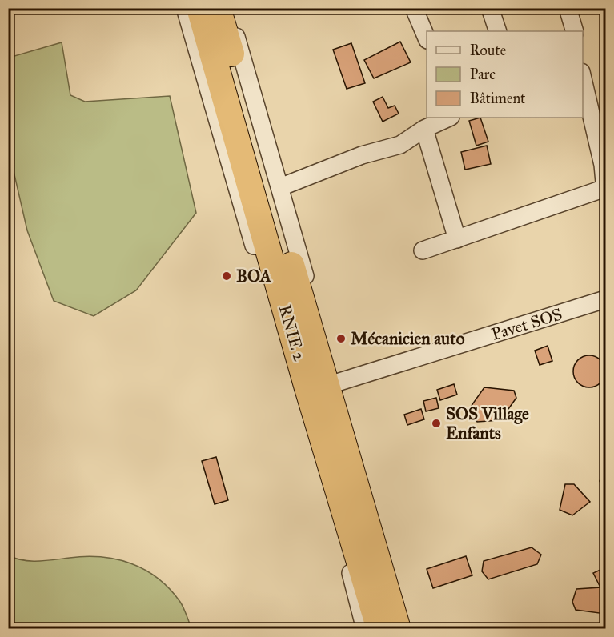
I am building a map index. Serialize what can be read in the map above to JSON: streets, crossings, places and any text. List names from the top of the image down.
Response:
{
  "streets": {
    "highway": ["RNIE 2"],
    "street": ["Pavet SOS"]
  },
  "places": ["BOA", "Mécanicien auto", "SOS Village Enfants"],
  "legend": ["Route", "Parc", "Bâtiment"]
}
